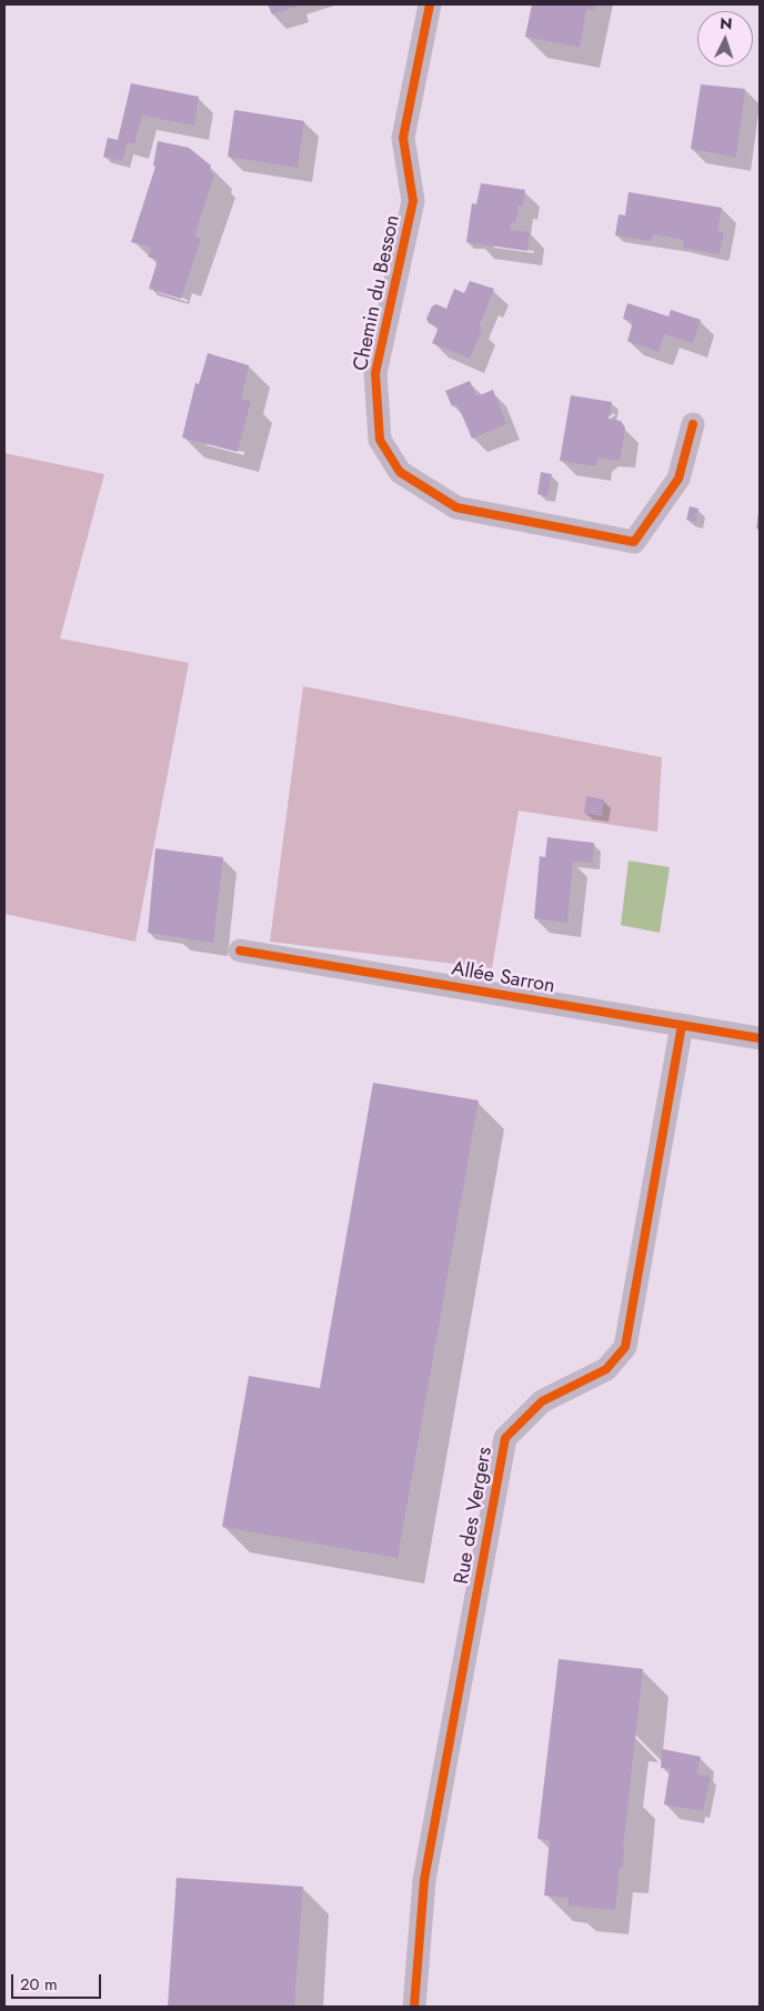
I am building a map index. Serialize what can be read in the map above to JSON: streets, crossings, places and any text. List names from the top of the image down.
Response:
{
  "streets": {
    "street": ["Chemin du Besson", "Allée Sarron", "Rue des Vergers"]
  },
  "crossings": [
    ["Allée Sarron", "Rue des Vergers"]
  ],
  "scale_bar": "20 m",
  "north": "top"
}
